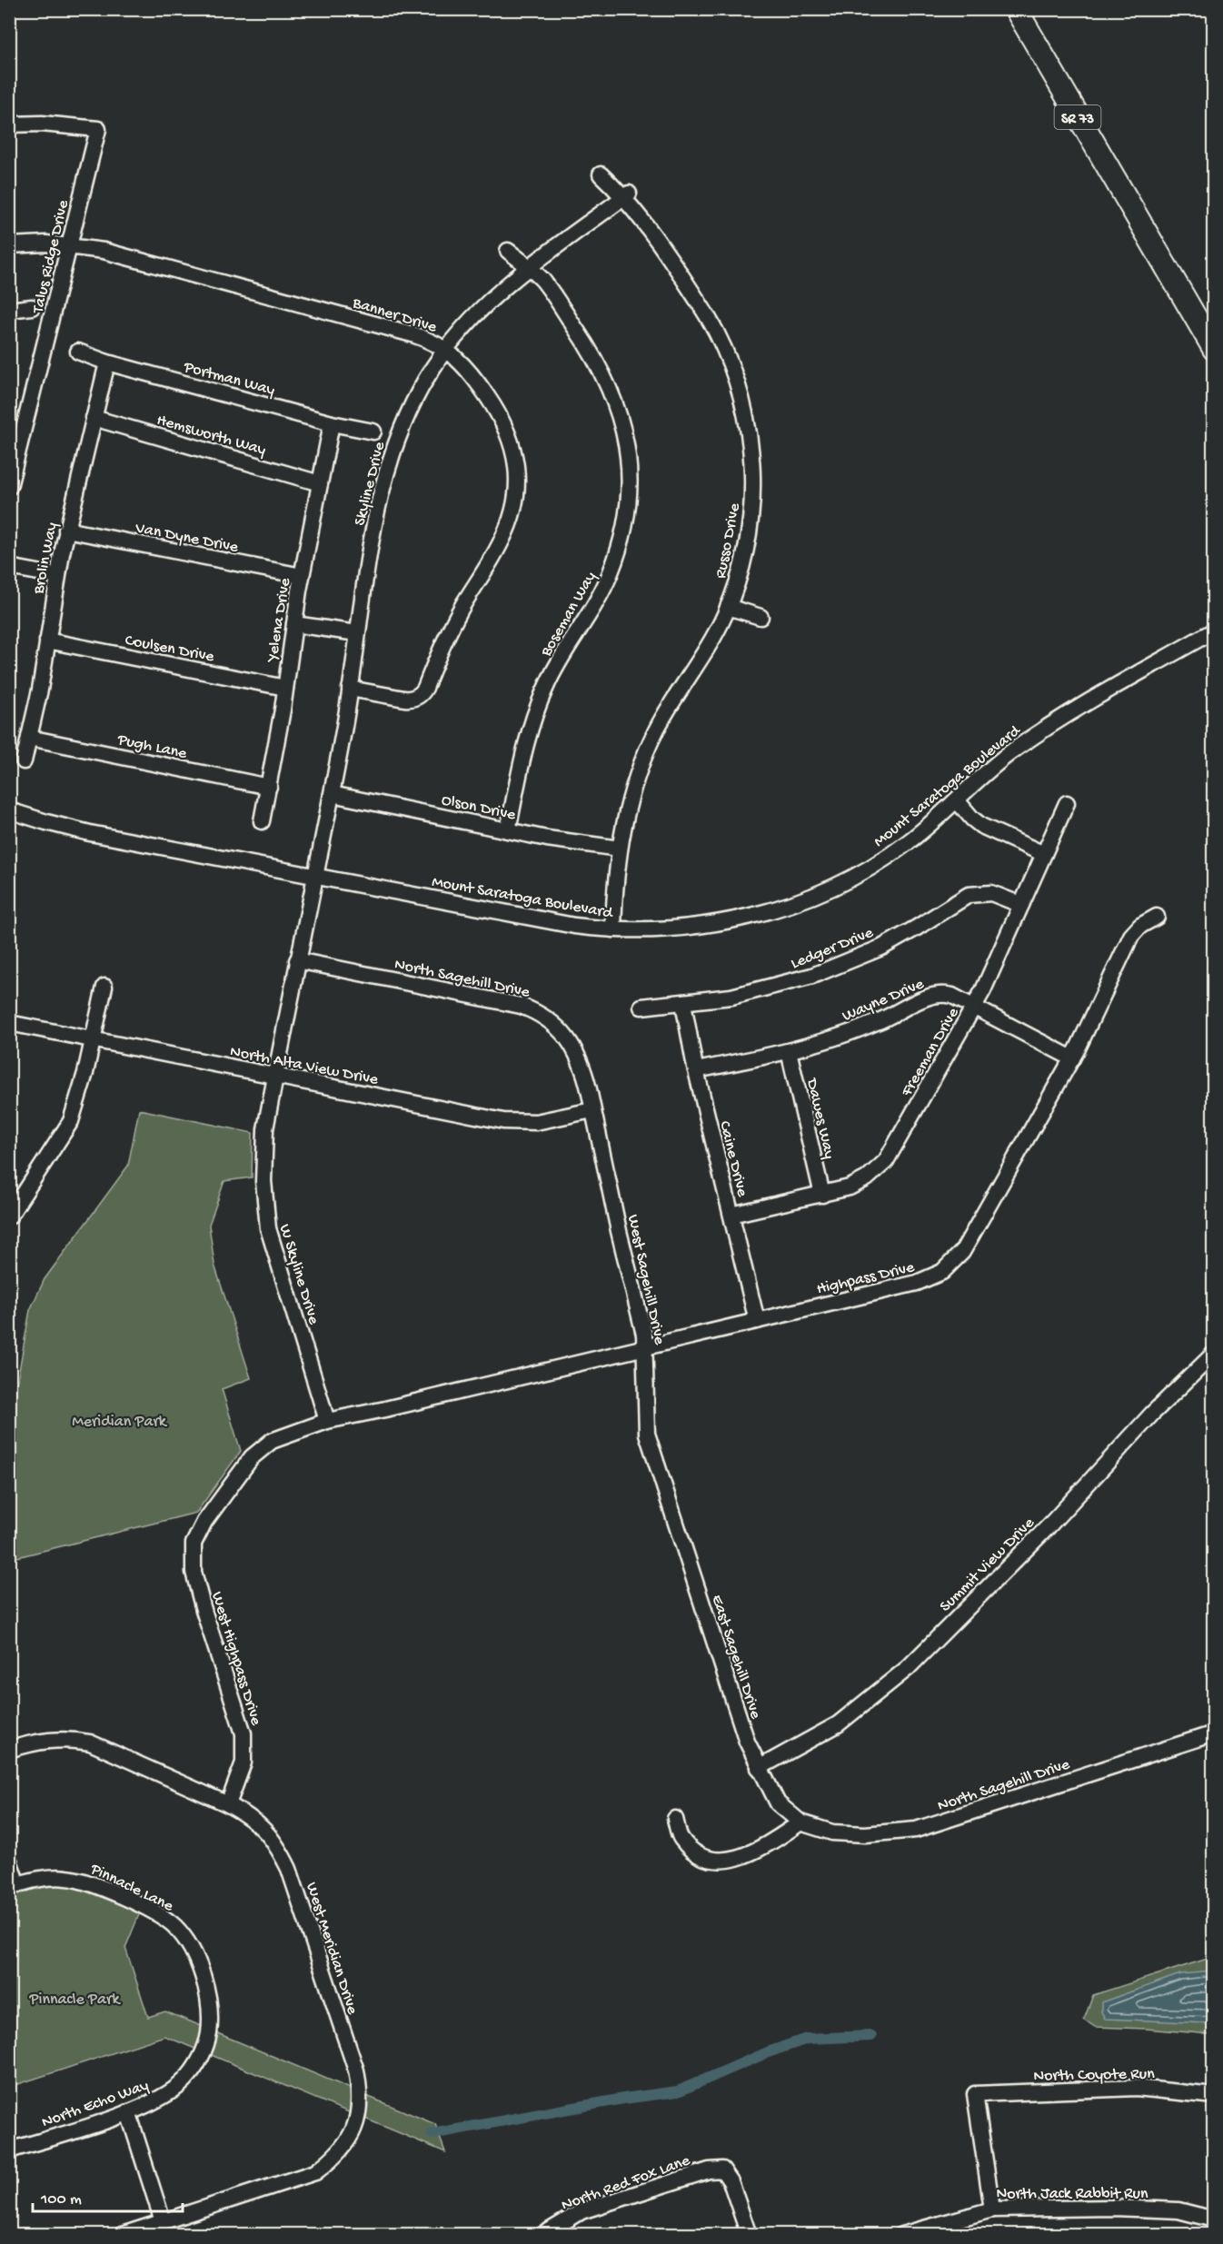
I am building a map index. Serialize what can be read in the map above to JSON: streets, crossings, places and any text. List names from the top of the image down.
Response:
{
  "streets": {
    "highway": ["SR 73"],
    "street": [
      "Talus Ridge Drive",
      "Banner Drive",
      "Portman Way",
      "Hemsworth Way",
      "Skyline Drive",
      "Van Dyne Drive",
      "Russo Drive",
      "Brolin Way",
      "Boseman Way",
      "Yelena Drive",
      "Coulsen Drive",
      "Pugh Lane",
      "Mount Saratoga Boulevard",
      "Olson Drive",
      "Ledger Drive",
      "North Sagehill Drive",
      "Wayne Drive",
      "Freeman Drive",
      "North Alta View Drive",
      "Dawes Way",
      "Caine Drive",
      "W Skyline Drive",
      "Highpass Drive",
      "West Sagehill Drive",
      "Summit View Drive",
      "East Sagehill Drive",
      "West Highpass Drive",
      "Pinnacle Lane",
      "West Meridian Drive",
      "North Coyote Run",
      "North Echo Way",
      "North Red Fox Lane",
      "North Jack Rabbit Run"
    ]
  },
  "crossings": [
    ["Talus Ridge Drive", "Banner Drive"],
    ["Banner Drive", "Skyline Drive"],
    ["Portman Way", "Brolin Way"],
    ["Portman Way", "Yelena Drive"],
    ["Hemsworth Way", "Brolin Way"],
    ["Hemsworth Way", "Yelena Drive"],
    ["Skyline Drive", "Russo Drive"],
    ["Skyline Drive", "Boseman Way"],
    ["Skyline Drive", "Mount Saratoga Boulevard"],
    ["Skyline Drive", "Olson Drive"],
    ["Skyline Drive", "W Skyline Drive"],
    ["Van Dyne Drive", "Brolin Way"],
    ["Van Dyne Drive", "Yelena Drive"],
    ["Russo Drive", "Mount Saratoga Boulevard"],
    ["Russo Drive", "Olson Drive"],
    ["Brolin Way", "Coulsen Drive"],
    ["Brolin Way", "Pugh Lane"],
    ["Boseman Way", "Olson Drive"],
    ["Yelena Drive", "Coulsen Drive"],
    ["Yelena Drive", "Pugh Lane"],
    ["Mount Saratoga Boulevard", "W Skyline Drive"],
    ["Ledger Drive", "Freeman Drive"],
    ["Ledger Drive", "Caine Drive"],
    ["North Sagehill Drive", "North Alta View Drive"],
    ["North Sagehill Drive", "W Skyline Drive"],
    ["North Sagehill Drive", "West Sagehill Drive"],
    ["North Sagehill Drive", "East Sagehill Drive"],
    ["Wayne Drive", "Freeman Drive"],
    ["Wayne Drive", "Dawes Way"],
    ["Wayne Drive", "Caine Drive"],
    ["Wayne Drive", "Highpass Drive"],
    ["Freeman Drive", "Dawes Way"],
    ["Freeman Drive", "Caine Drive"],
    ["North Alta View Drive", "W Skyline Drive"],
    ["North Alta View Drive", "West Sagehill Drive"],
    ["Caine Drive", "Highpass Drive"],
    ["W Skyline Drive", "Highpass Drive"],
    ["W Skyline Drive", "West Highpass Drive"],
    ["Highpass Drive", "West Sagehill Drive"],
    ["Highpass Drive", "West Highpass Drive"],
    ["West Sagehill Drive", "East Sagehill Drive"],
    ["Summit View Drive", "East Sagehill Drive"],
    ["West Highpass Drive", "West Meridian Drive"],
    ["Pinnacle Lane", "North Echo Way"],
    ["North Coyote Run", "North Jack Rabbit Run"]
  ],
  "parks": ["Meridian Park", "Pinnacle Park"],
  "scale_bar": "100 m"
}
